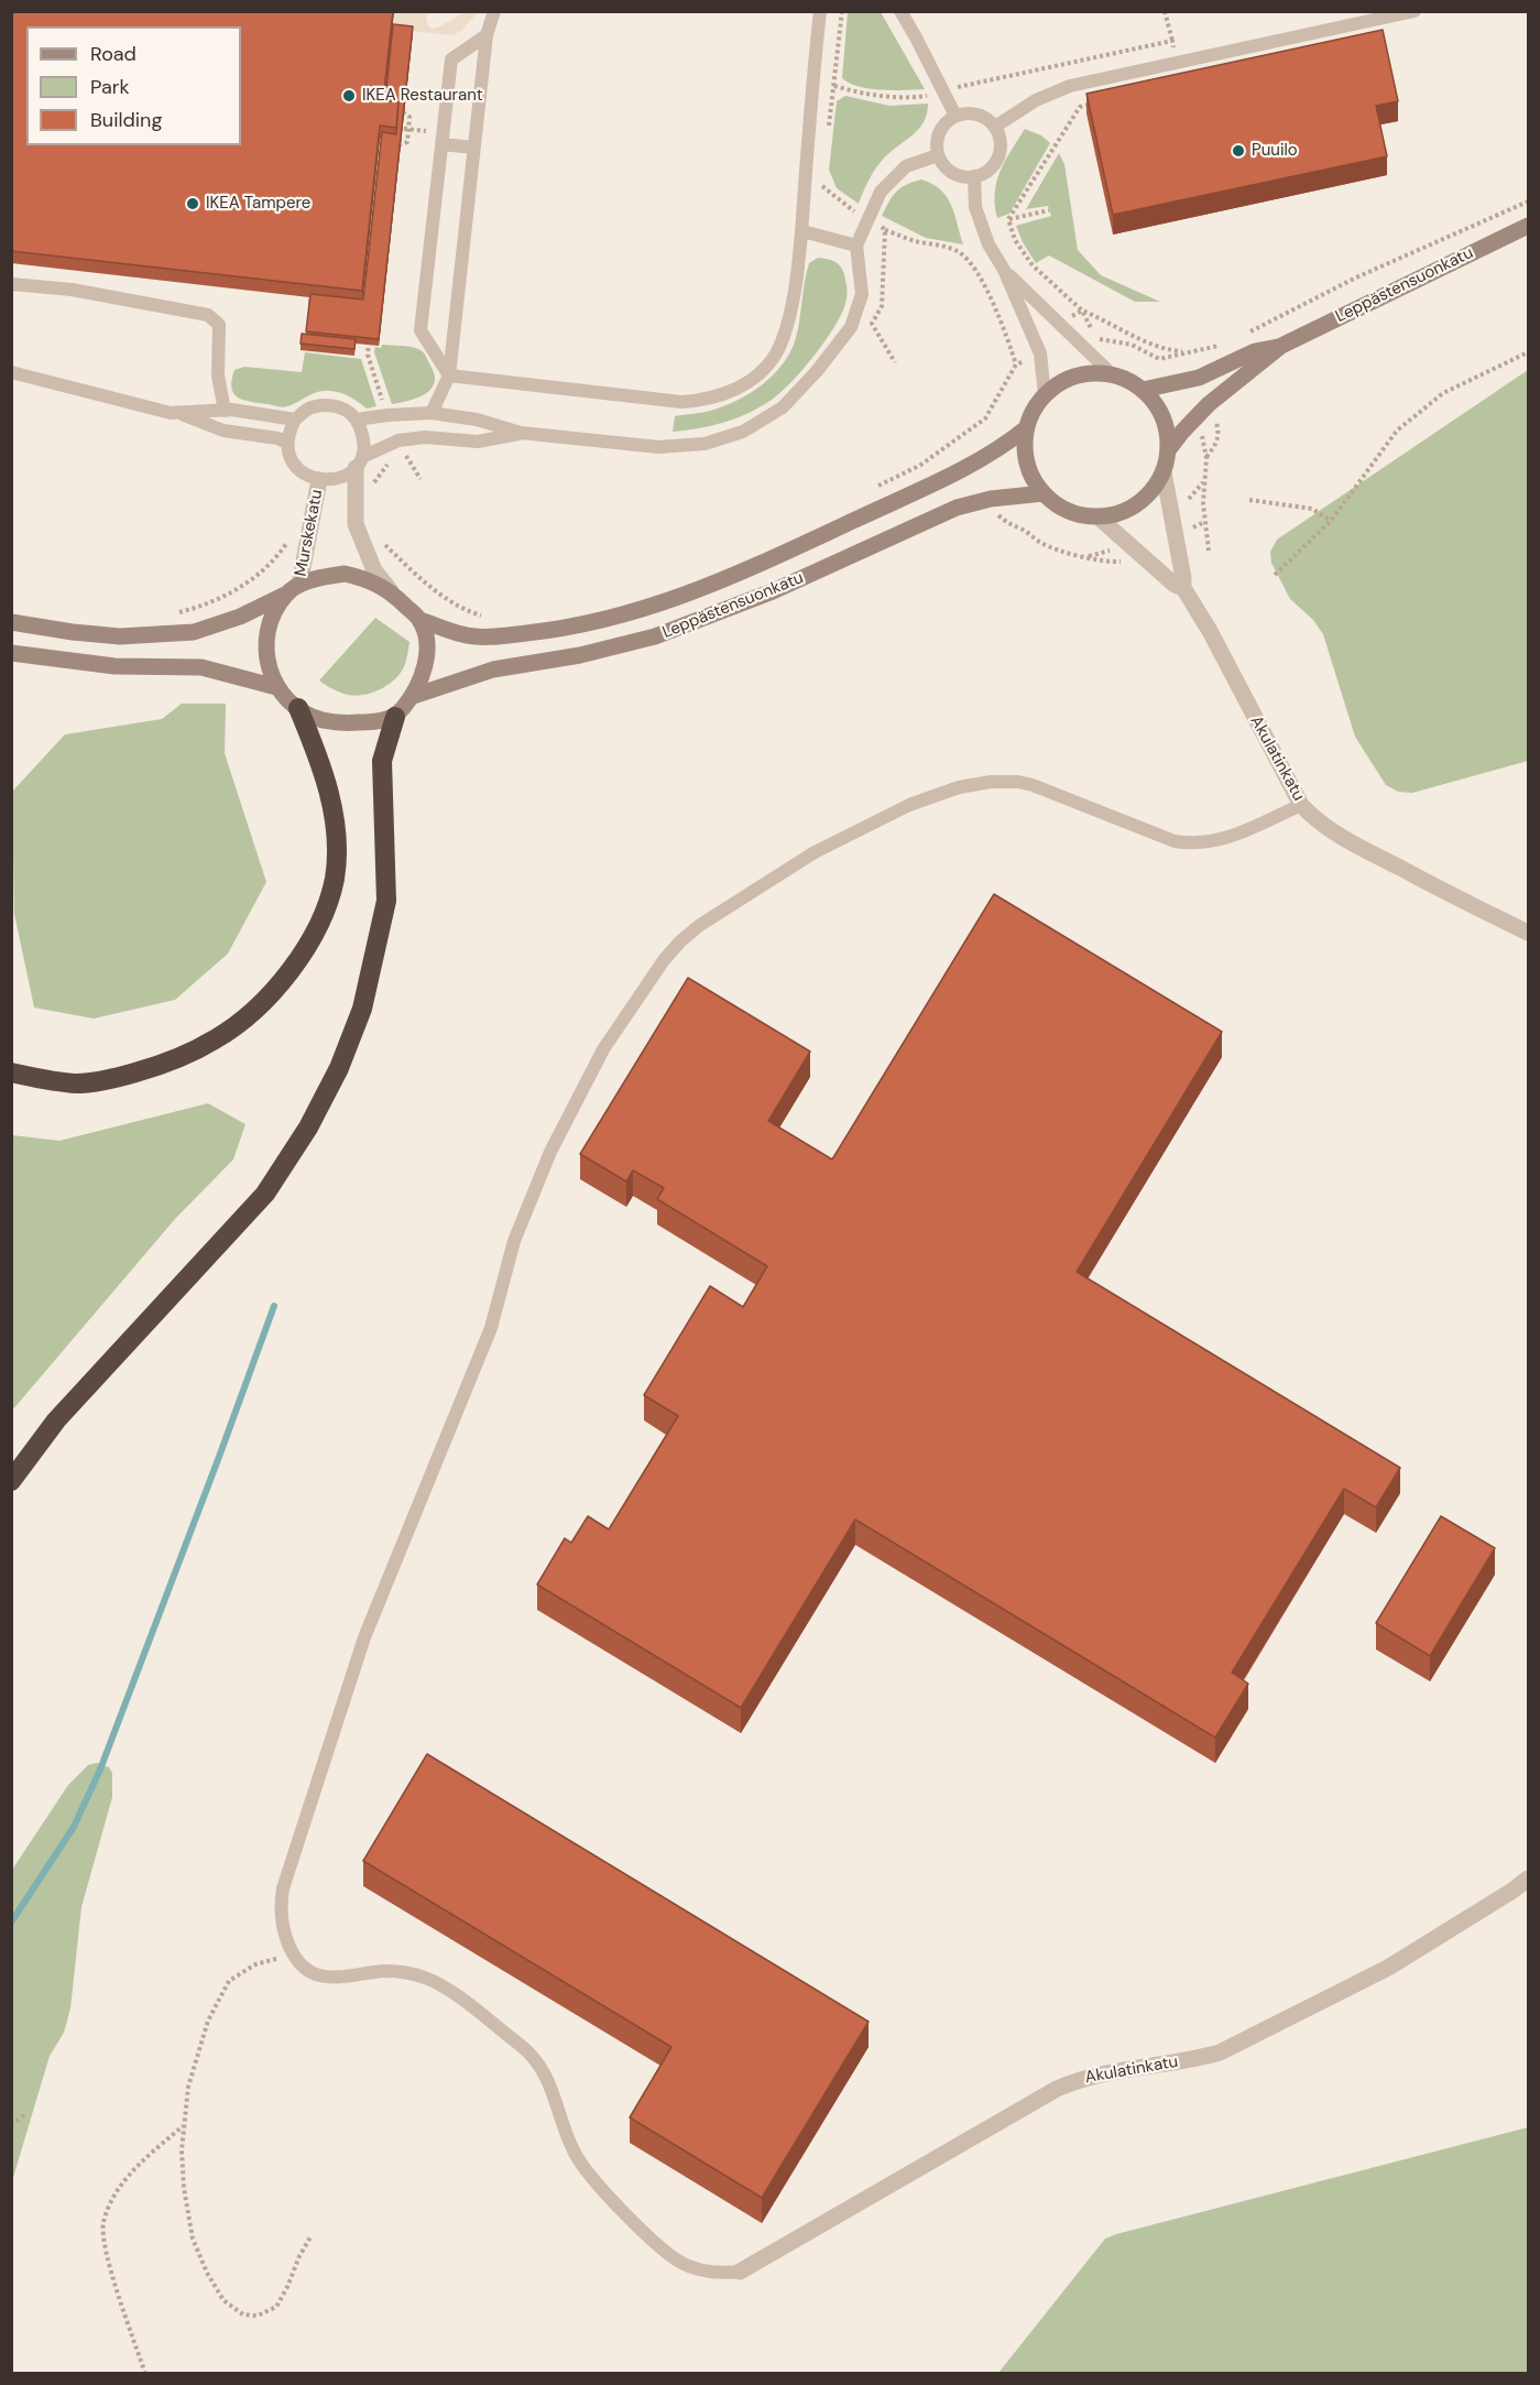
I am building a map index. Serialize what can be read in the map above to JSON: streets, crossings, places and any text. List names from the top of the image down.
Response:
{
  "streets": {
    "main road": ["Leppästensuonkatu"],
    "street": ["Murskekatu", "Akulatinkatu"]
  },
  "crossings": [
    ["Leppästensuonkatu", "Murskekatu"],
    ["Leppästensuonkatu", "Akulatinkatu"]
  ],
  "places": ["IKEA Restaurant", "Puuilo", "IKEA Tampere"],
  "legend": ["Road", "Park", "Building"]
}
